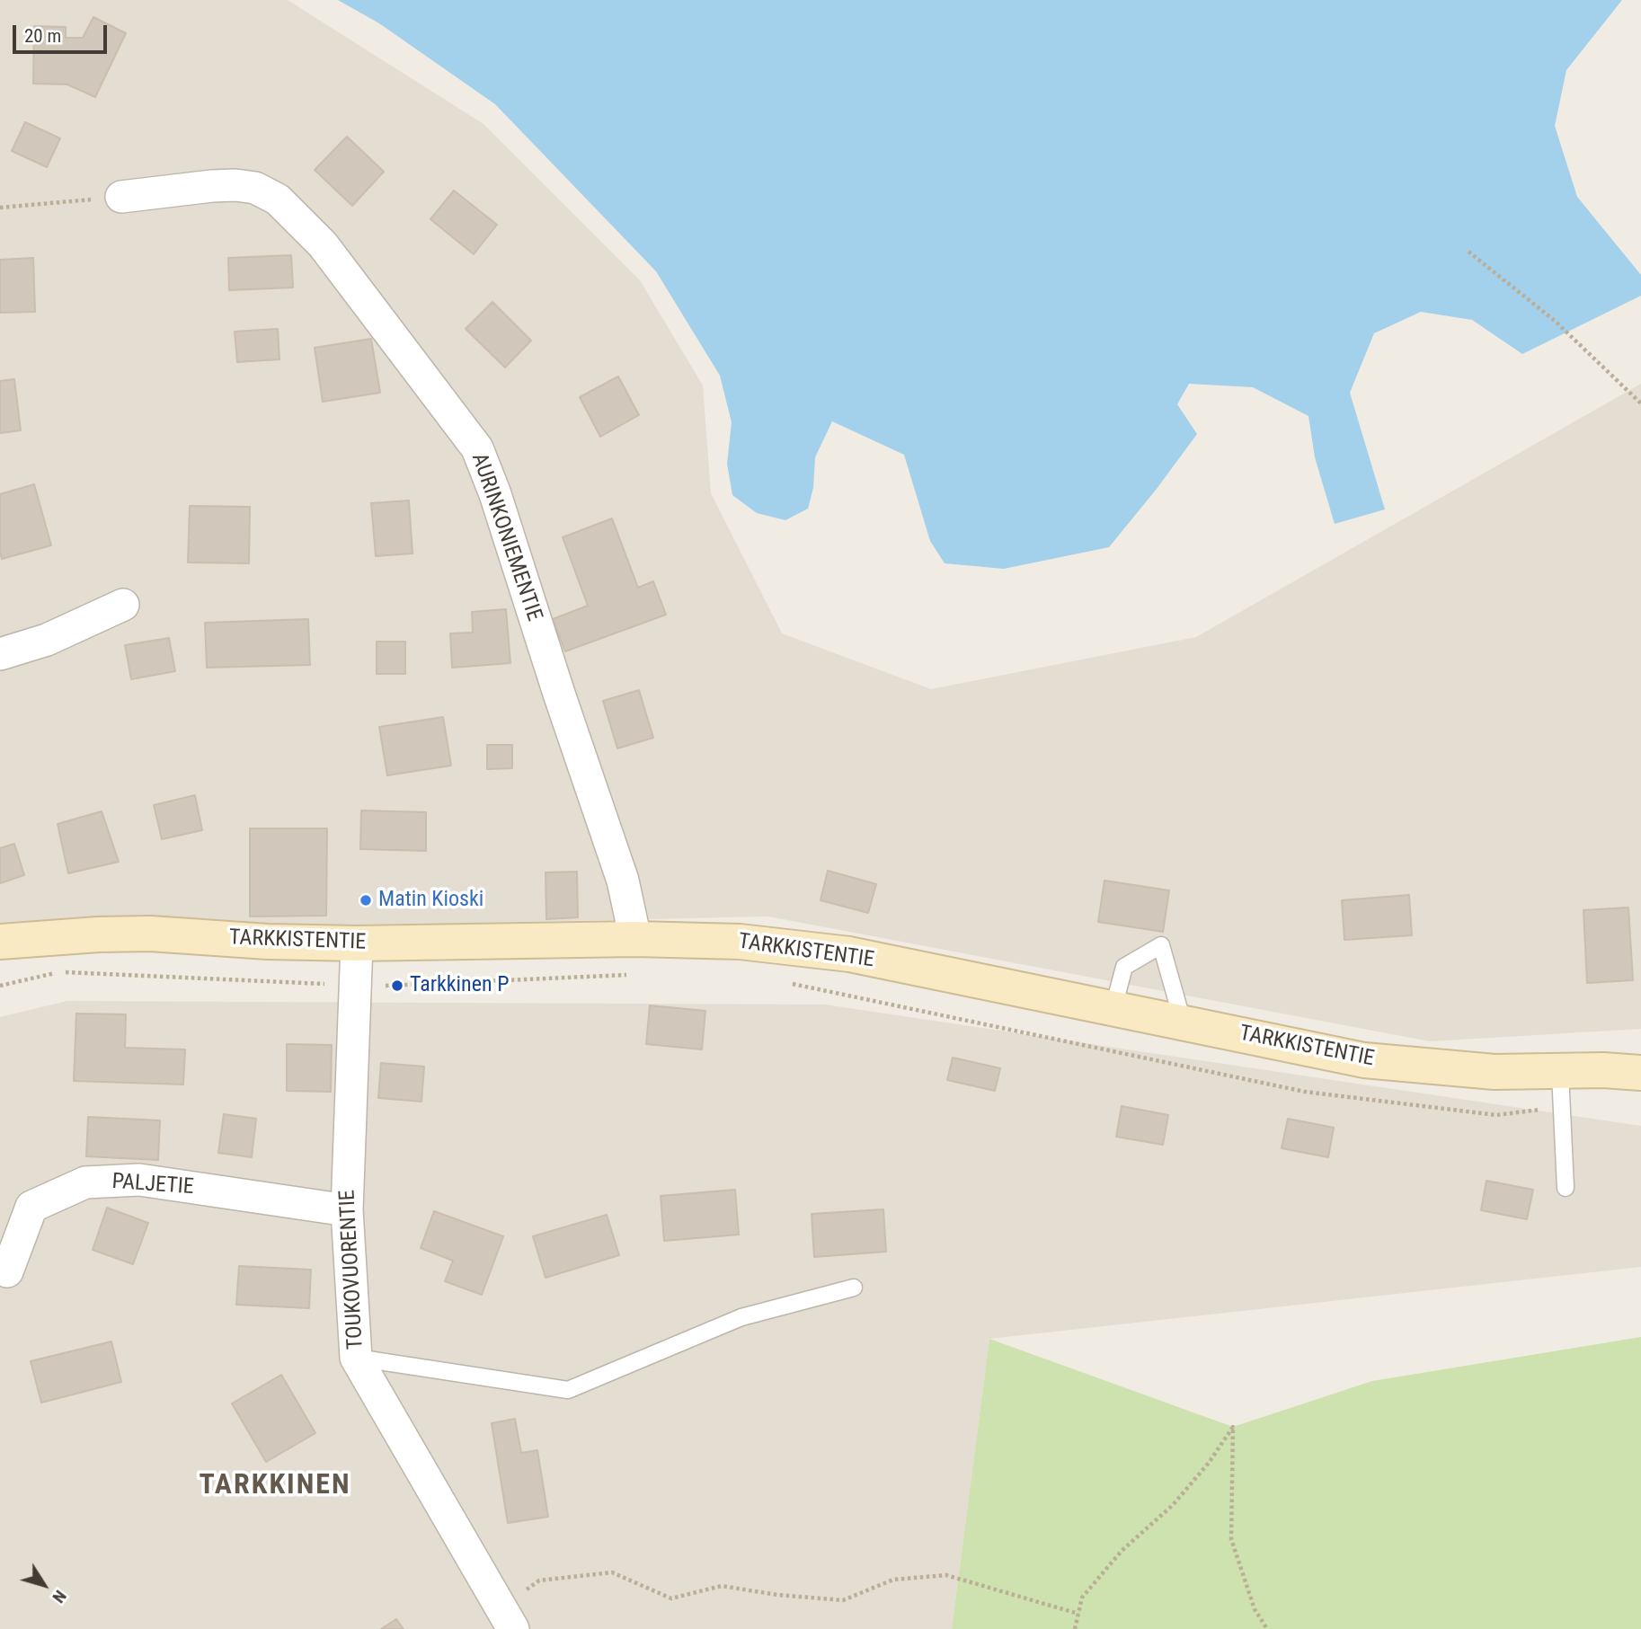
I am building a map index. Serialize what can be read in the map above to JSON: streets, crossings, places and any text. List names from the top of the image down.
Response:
{
  "streets": {
    "street": [
      "AURINKONIEMENTIE",
      "TARKKISTENTIE",
      "PALJETIE",
      "TOUKOVUORENTIE"
    ]
  },
  "crossings": [
    ["AURINKONIEMENTIE", "TARKKISTENTIE"],
    ["TARKKISTENTIE", "TOUKOVUORENTIE"],
    ["PALJETIE", "TOUKOVUORENTIE"]
  ],
  "districts": ["TARKKINEN"],
  "places": ["Matin Kioski", "Tarkkinen P"],
  "scale_bar": "20 m",
  "north": "bottom right"
}
